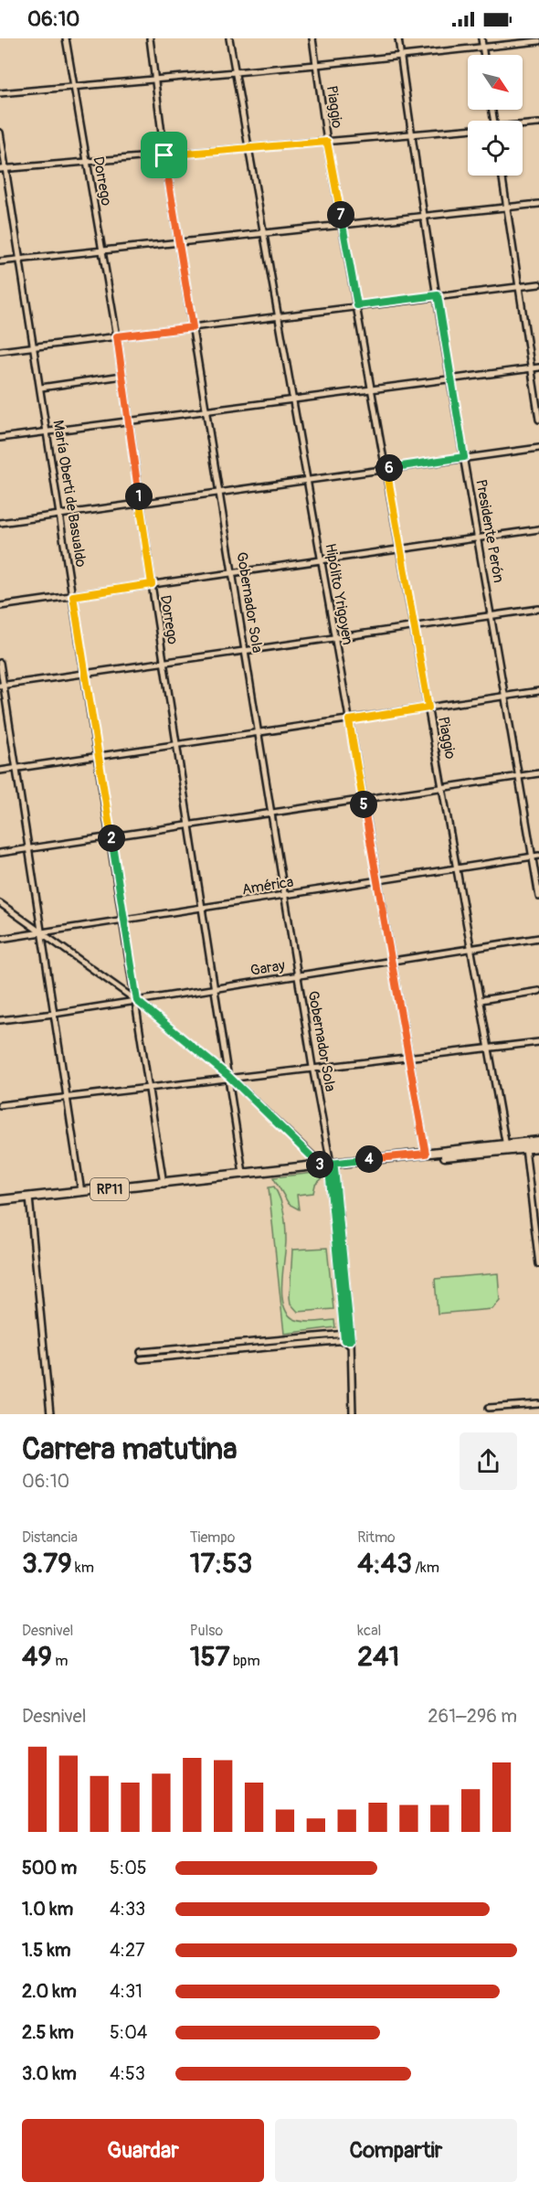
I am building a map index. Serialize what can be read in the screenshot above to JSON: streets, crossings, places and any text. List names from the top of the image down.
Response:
{
  "streets": {
    "main road": ["RP11"],
    "street": [
      "Piaggio",
      "Dorrego",
      "María Oberti de Basualdo",
      "Presidente Perón",
      "Hipólito Yrigoyen",
      "Gobernador Sola",
      "América",
      "Garay"
    ]
  },
  "crossings": [
    ["Piaggio", "América"],
    ["Piaggio", "Garay"],
    ["Piaggio", "RP11"],
    ["Dorrego", "América"],
    ["Dorrego", "Garay"],
    ["Dorrego", "RP11"],
    ["María Oberti de Basualdo", "América"],
    ["María Oberti de Basualdo", "Garay"],
    ["María Oberti de Basualdo", "RP11"],
    ["Presidente Perón", "América"],
    ["Hipólito Yrigoyen", "América"],
    ["Hipólito Yrigoyen", "Garay"],
    ["Hipólito Yrigoyen", "RP11"],
    ["Gobernador Sola", "América"],
    ["Gobernador Sola", "Garay"],
    ["Gobernador Sola", "RP11"]
  ],
  "north": "bottom right",
  "page": {
    "status": "06:10",
    "pins": [
      "7",
      "6",
      "1",
      "5",
      "2",
      "4",
      "3"
    ],
    "heading": ["Carrera matutina", "06:10"],
    "stats": [
      ["Distancia", "3.79 km"],
      ["Tiempo", "17:53"],
      ["Ritmo", "4:43 /km"],
      ["Desnivel", "49 m"],
      ["Pulso", "157 bpm"],
      ["kcal", "241"]
    ],
    "chart": ["Desnivel", "261–296 m"],
    "list": [
      {
        "name": "500 m",
        "note": "5:05"
      },
      {
        "name": "1.0 km",
        "note": "4:33"
      },
      {
        "name": "1.5 km",
        "note": "4:27"
      },
      {
        "name": "2.0 km",
        "note": "4:31"
      },
      {
        "name": "2.5 km",
        "note": "5:04"
      },
      {
        "name": "3.0 km",
        "note": "4:53"
      }
    ],
    "buttons": ["Guardar", "Compartir"]
  }
}
